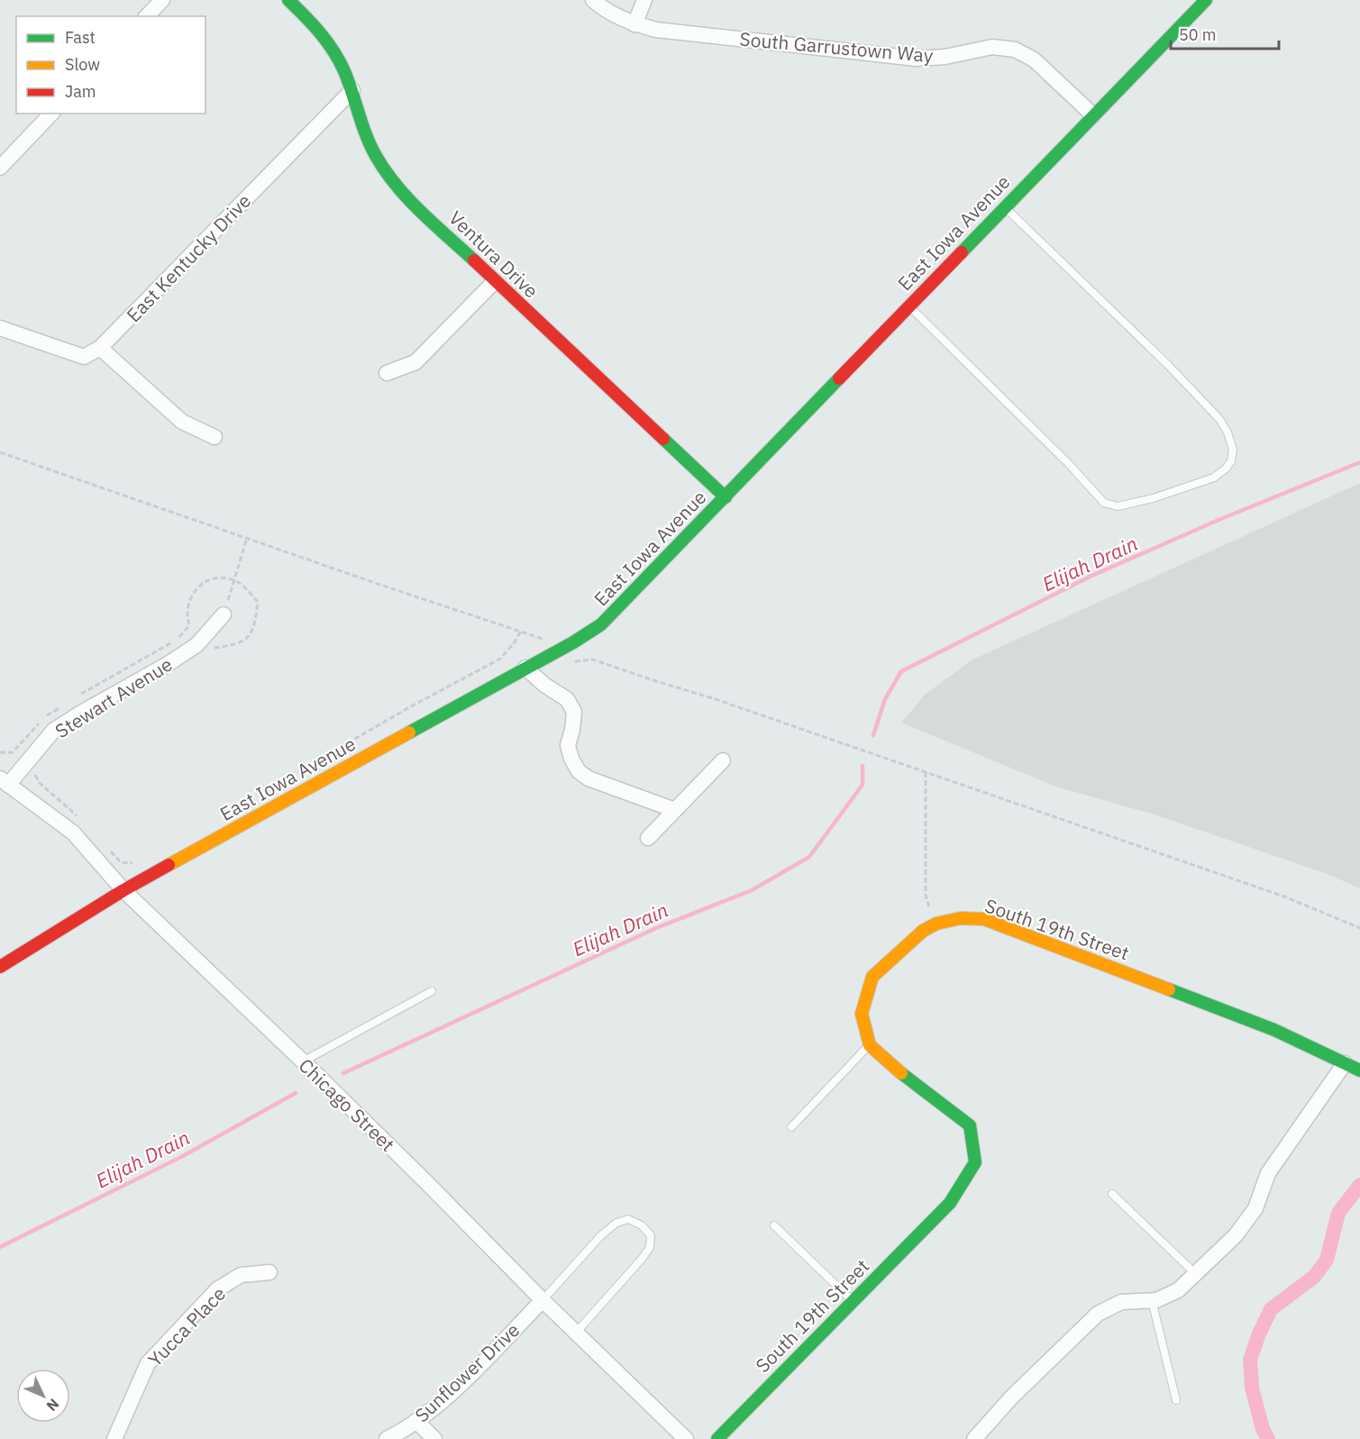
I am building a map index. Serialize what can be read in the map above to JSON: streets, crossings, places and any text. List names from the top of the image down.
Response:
{
  "streets": {
    "street": [
      "South Garrustown Way",
      "East Iowa Avenue",
      "Ventura Drive",
      "East Kentucky Drive",
      "Stewart Avenue",
      "South 19th Street",
      "Chicago Street",
      "Yucca Place",
      "Sunflower Drive"
    ]
  },
  "crossings": [
    ["South Garrustown Way", "East Iowa Avenue"],
    ["East Iowa Avenue", "Ventura Drive"],
    ["East Iowa Avenue", "Chicago Street"],
    ["Ventura Drive", "East Kentucky Drive"],
    ["Stewart Avenue", "Chicago Street"],
    ["Chicago Street", "Sunflower Drive"]
  ],
  "water": ["Elijah Drain"],
  "legend": ["Fast", "Slow", "Jam"],
  "scale_bar": "50 m",
  "north": "bottom right"
}
